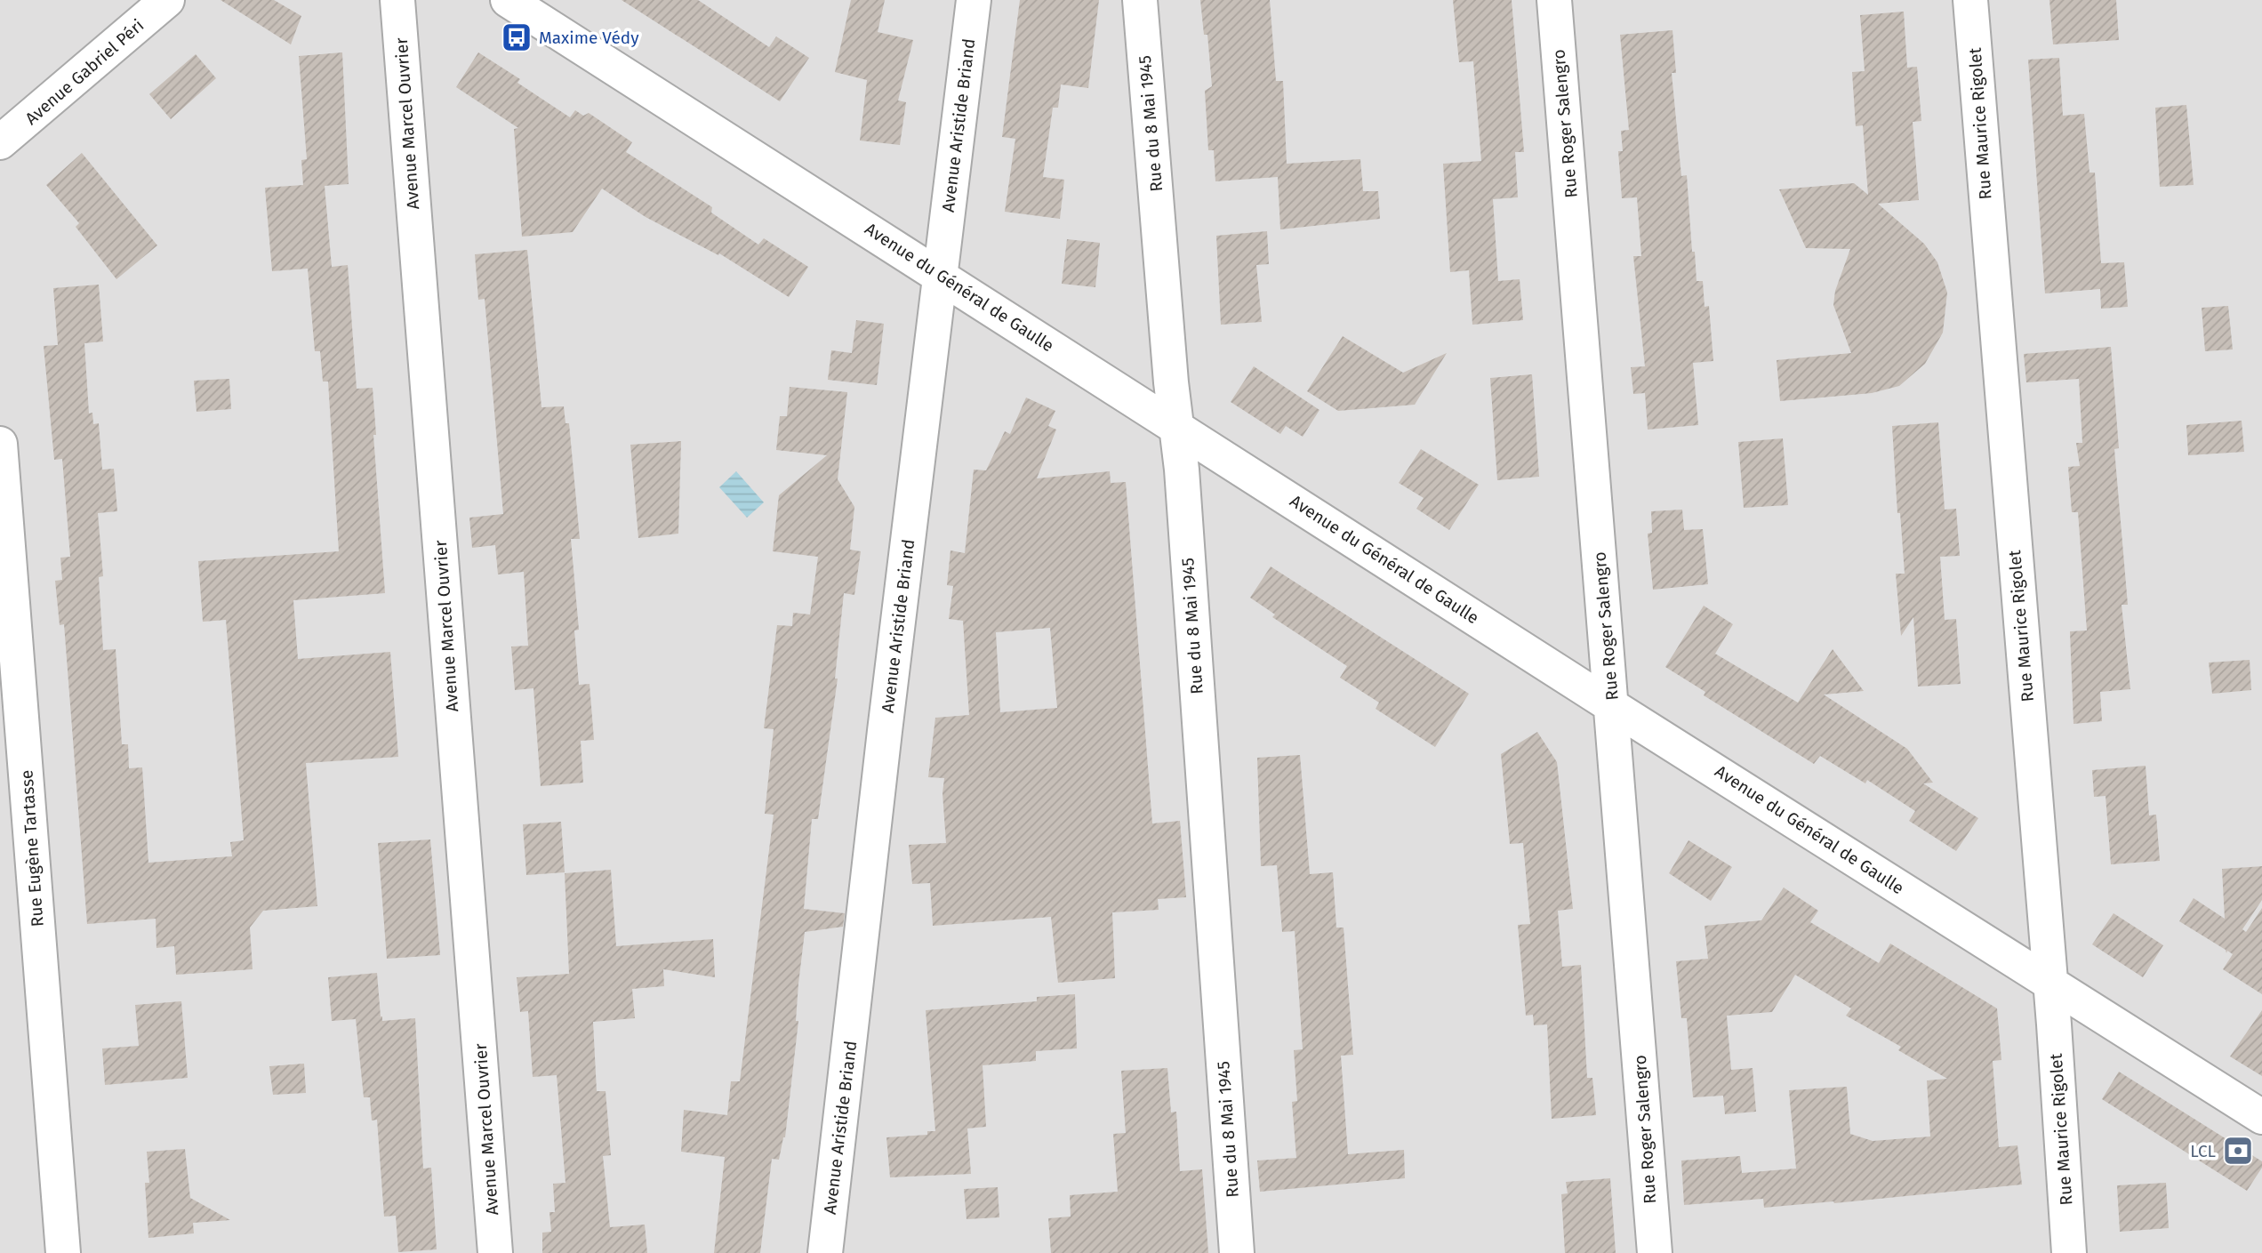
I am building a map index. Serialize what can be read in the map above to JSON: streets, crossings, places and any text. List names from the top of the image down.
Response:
{
  "streets": {
    "street": [
      "Avenue Gabriel Péri",
      "Avenue Marcel Ouvrier",
      "Rue du 8 Mai 1945",
      "Rue Roger Salengro",
      "Rue Maurice Rigolet",
      "Avenue Aristide Briand",
      "Avenue du Général de Gaulle",
      "Rue Eugène Tartasse"
    ]
  },
  "crossings": [
    ["Rue du 8 Mai 1945", "Avenue du Général de Gaulle"],
    ["Rue Roger Salengro", "Avenue du Général de Gaulle"],
    ["Rue Maurice Rigolet", "Avenue du Général de Gaulle"],
    ["Avenue Aristide Briand", "Avenue du Général de Gaulle"]
  ],
  "places": {
    "bus stop": ["Maxime Védy"],
    "bank": ["LCL"]
  }
}
